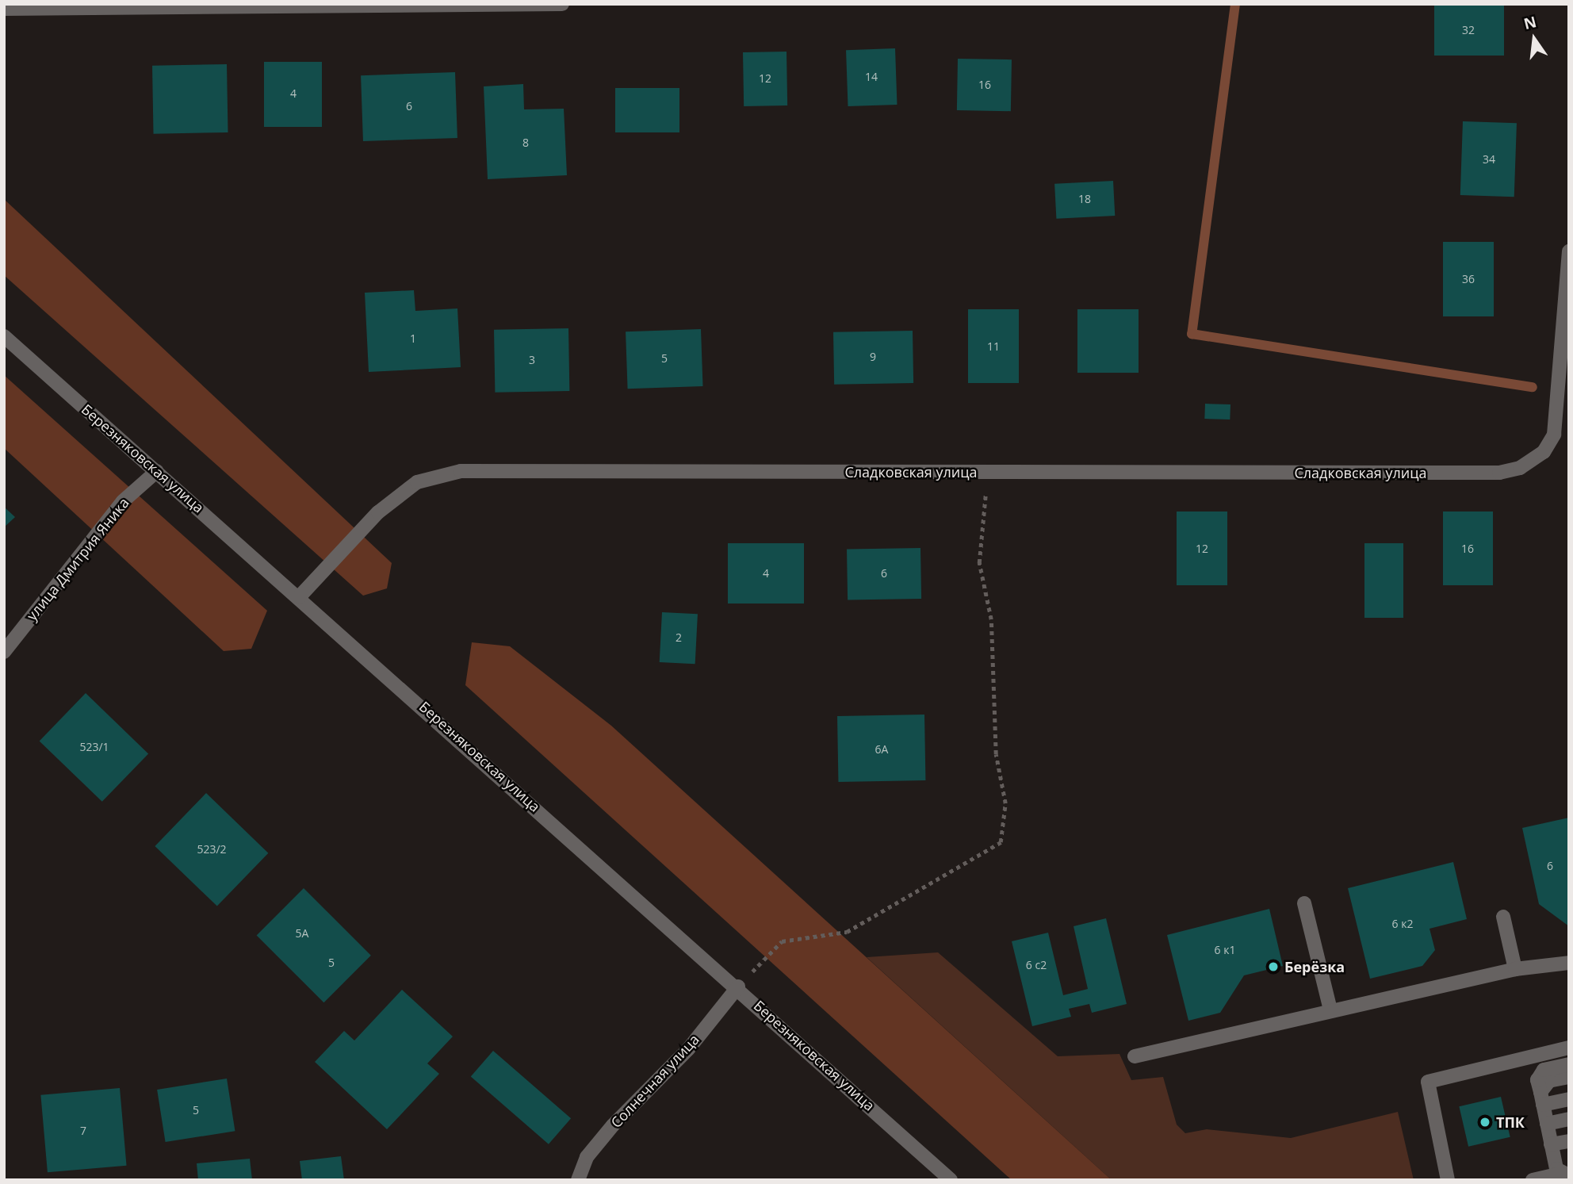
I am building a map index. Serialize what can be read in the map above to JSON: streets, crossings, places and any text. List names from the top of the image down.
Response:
{
  "streets": {
    "street": [
      "Березняковская улица",
      "Сладковская улица",
      "улица Дмитрия Яника",
      "Солнечная улица"
    ]
  },
  "crossings": [
    ["Березняковская улица", "Сладковская улица"],
    ["Березняковская улица", "улица Дмитрия Яника"],
    ["Березняковская улица", "Солнечная улица"]
  ],
  "places": ["Берёзка", "ТПК"],
  "house_numbers": [
    "32",
    "14",
    "12",
    "16",
    "4",
    "6",
    "8",
    "34",
    "18",
    "36",
    "1",
    "11",
    "9",
    "5",
    "3",
    "12",
    "16",
    "4",
    "6",
    "2",
    "523/1",
    "6А",
    "523/2",
    "6",
    "6 к2",
    "5А",
    "6 к1",
    "5",
    "6 с2",
    "5",
    "7"
  ],
  "north": "top"
}
